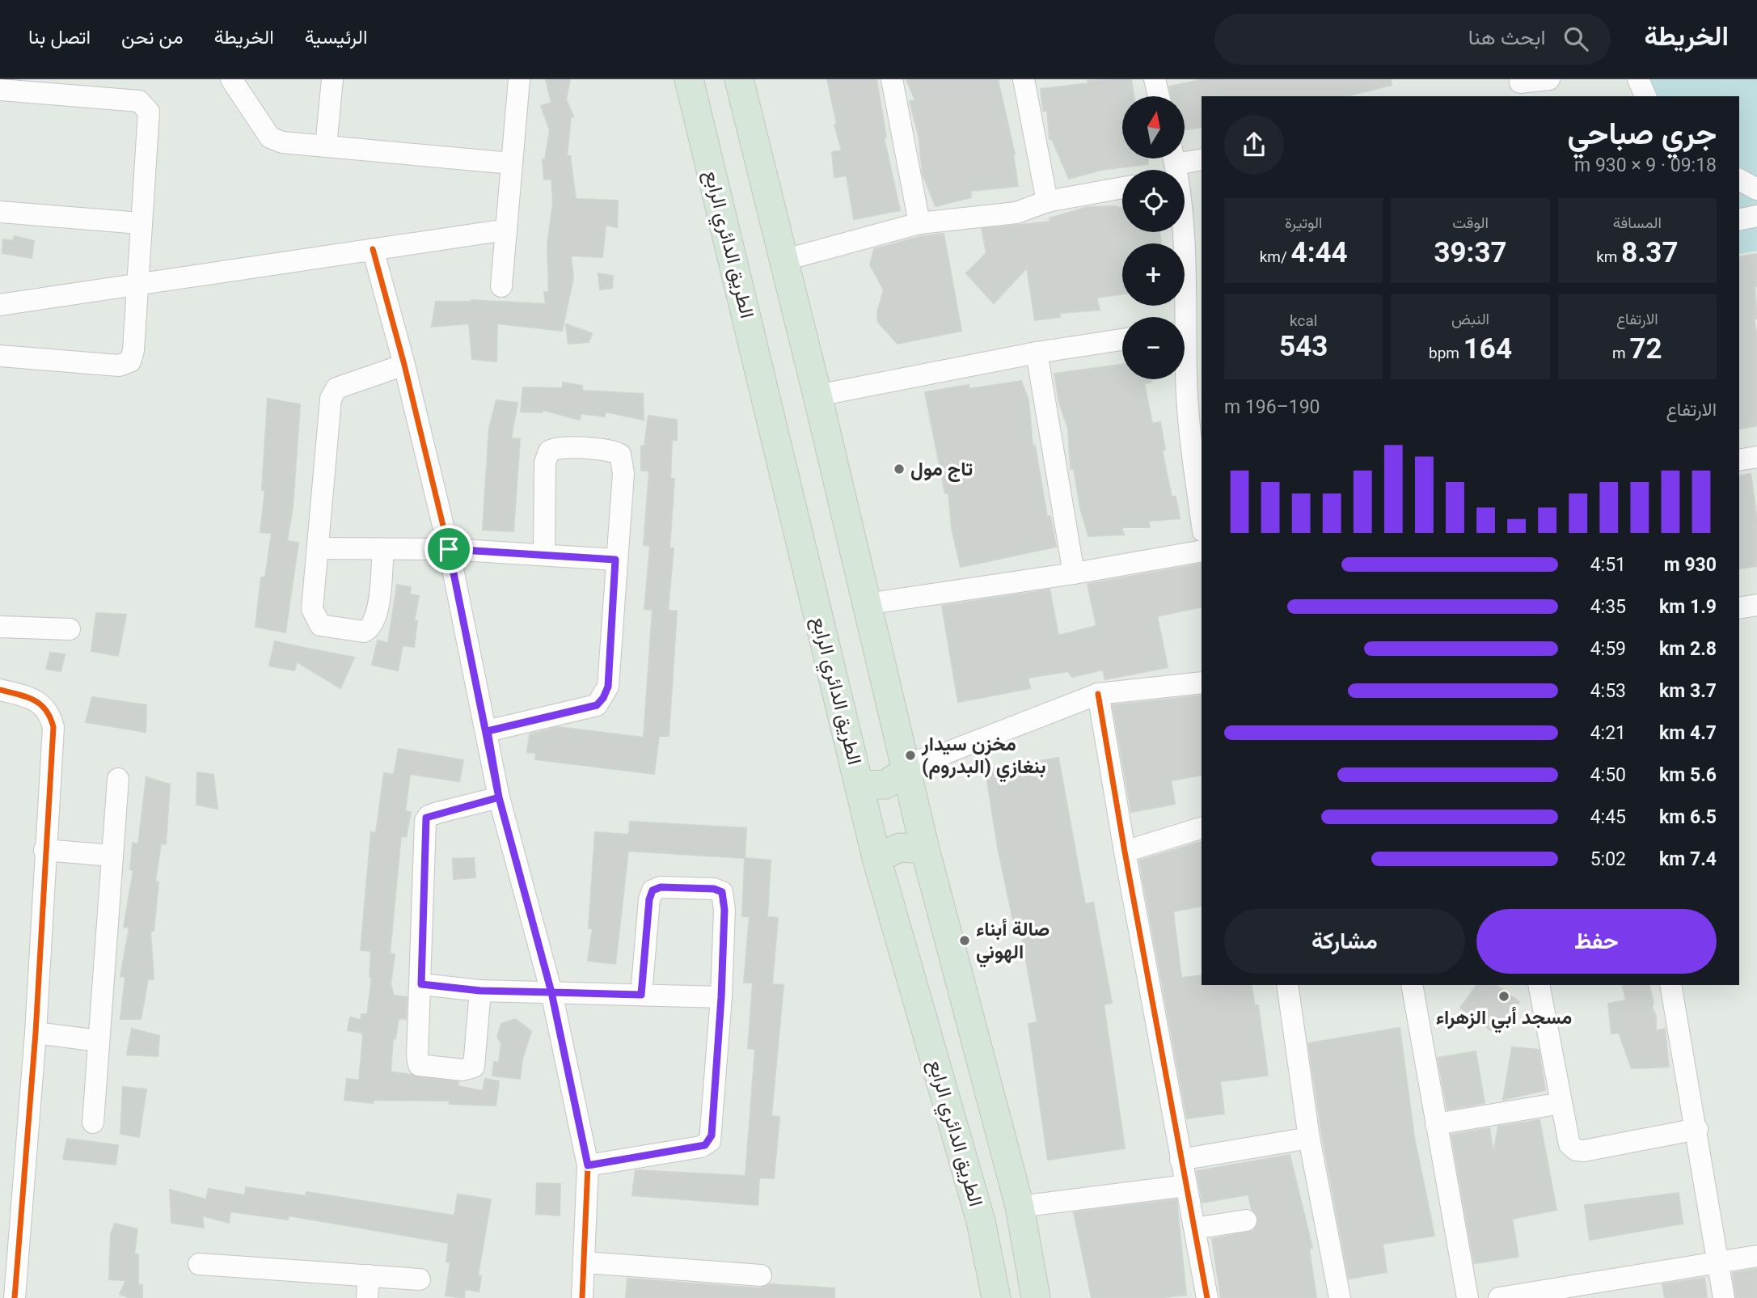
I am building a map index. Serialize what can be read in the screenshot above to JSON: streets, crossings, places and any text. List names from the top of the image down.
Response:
{
  "streets": {
    "main road": ["الطريق الدائري الرابع"]
  },
  "places": [
    "تاج مول",
    "مخزن سيدار بنغازي (البدروم)",
    "صالة أبناء الهوني",
    "مسجد أبي الزهراء"
  ],
  "north": "top",
  "page": {
    "header": "الخريطة",
    "search": "ابحث هنا",
    "nav": [
      "الرئيسية",
      "الخريطة",
      "من نحن",
      "اتصل بنا"
    ],
    "map_buttons": ["+", "−"],
    "heading": ["جري صباحي", "09:18 · 9 × 930 m"],
    "stats": [
      ["المسافة", "8.37 km"],
      ["الوقت", "39:37"],
      ["الوتيرة", "4:44 /km"],
      ["الارتفاع", "72 m"],
      ["النبض", "164 bpm"],
      ["kcal", "543"]
    ],
    "chart": ["الارتفاع", "190–196 m"],
    "list": [
      {
        "name": "930 m",
        "note": "4:51"
      },
      {
        "name": "1.9 km",
        "note": "4:35"
      },
      {
        "name": "2.8 km",
        "note": "4:59"
      },
      {
        "name": "3.7 km",
        "note": "4:53"
      },
      {
        "name": "4.7 km",
        "note": "4:21"
      },
      {
        "name": "5.6 km",
        "note": "4:50"
      },
      {
        "name": "6.5 km",
        "note": "4:45"
      },
      {
        "name": "7.4 km",
        "note": "5:02"
      }
    ],
    "buttons": ["حفظ", "مشاركة"]
  }
}
